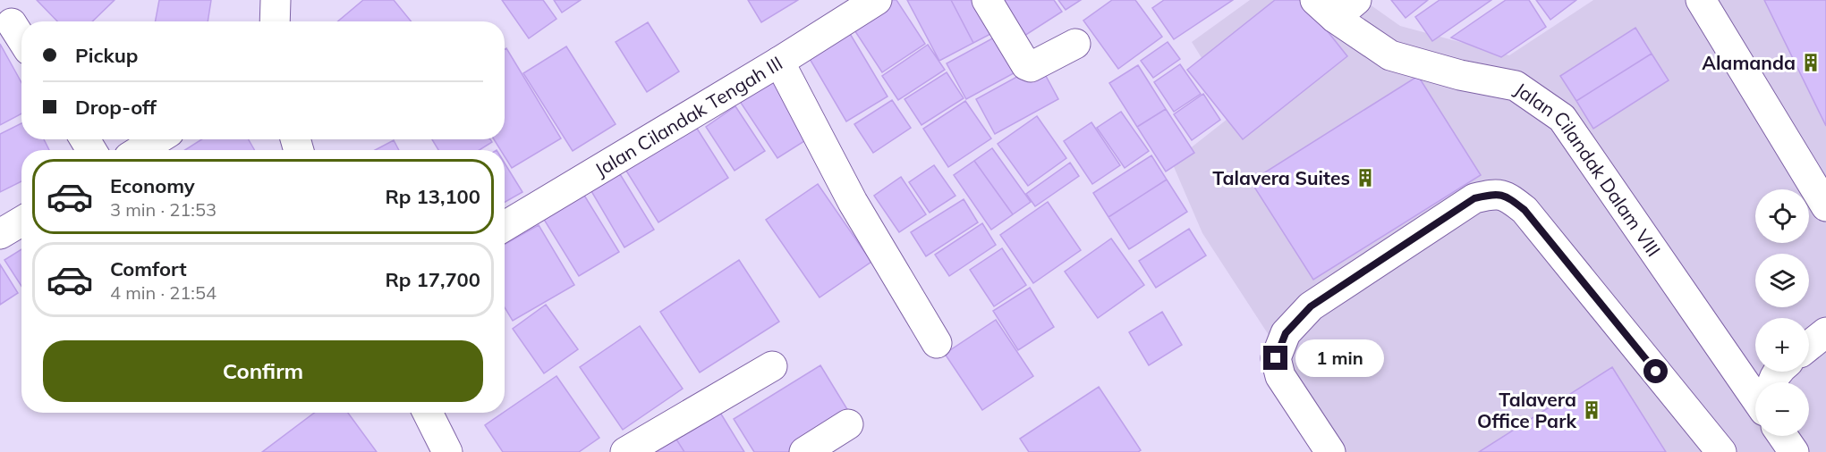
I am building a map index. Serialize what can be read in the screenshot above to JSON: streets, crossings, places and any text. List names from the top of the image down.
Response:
{
  "streets": {
    "street": ["Jalan Cilandak Tengah III", "Jalan Cilandak Dalam VIII"]
  },
  "places": {
    "building": ["Alamanda", "Talavera Suites", "Talavera Office Park"]
  },
  "page": {
    "banner": ["Pickup", "Drop-off"],
    "list": [
      {
        "name": "Economy",
        "note": "3 min · 21:53",
        "value": "Rp 13,100"
      },
      {
        "name": "Comfort",
        "note": "4 min · 21:54",
        "value": "Rp 17,700"
      }
    ],
    "map_buttons": ["+", "−"],
    "buttons": "Confirm",
    "bubble": "1 min"
  }
}
